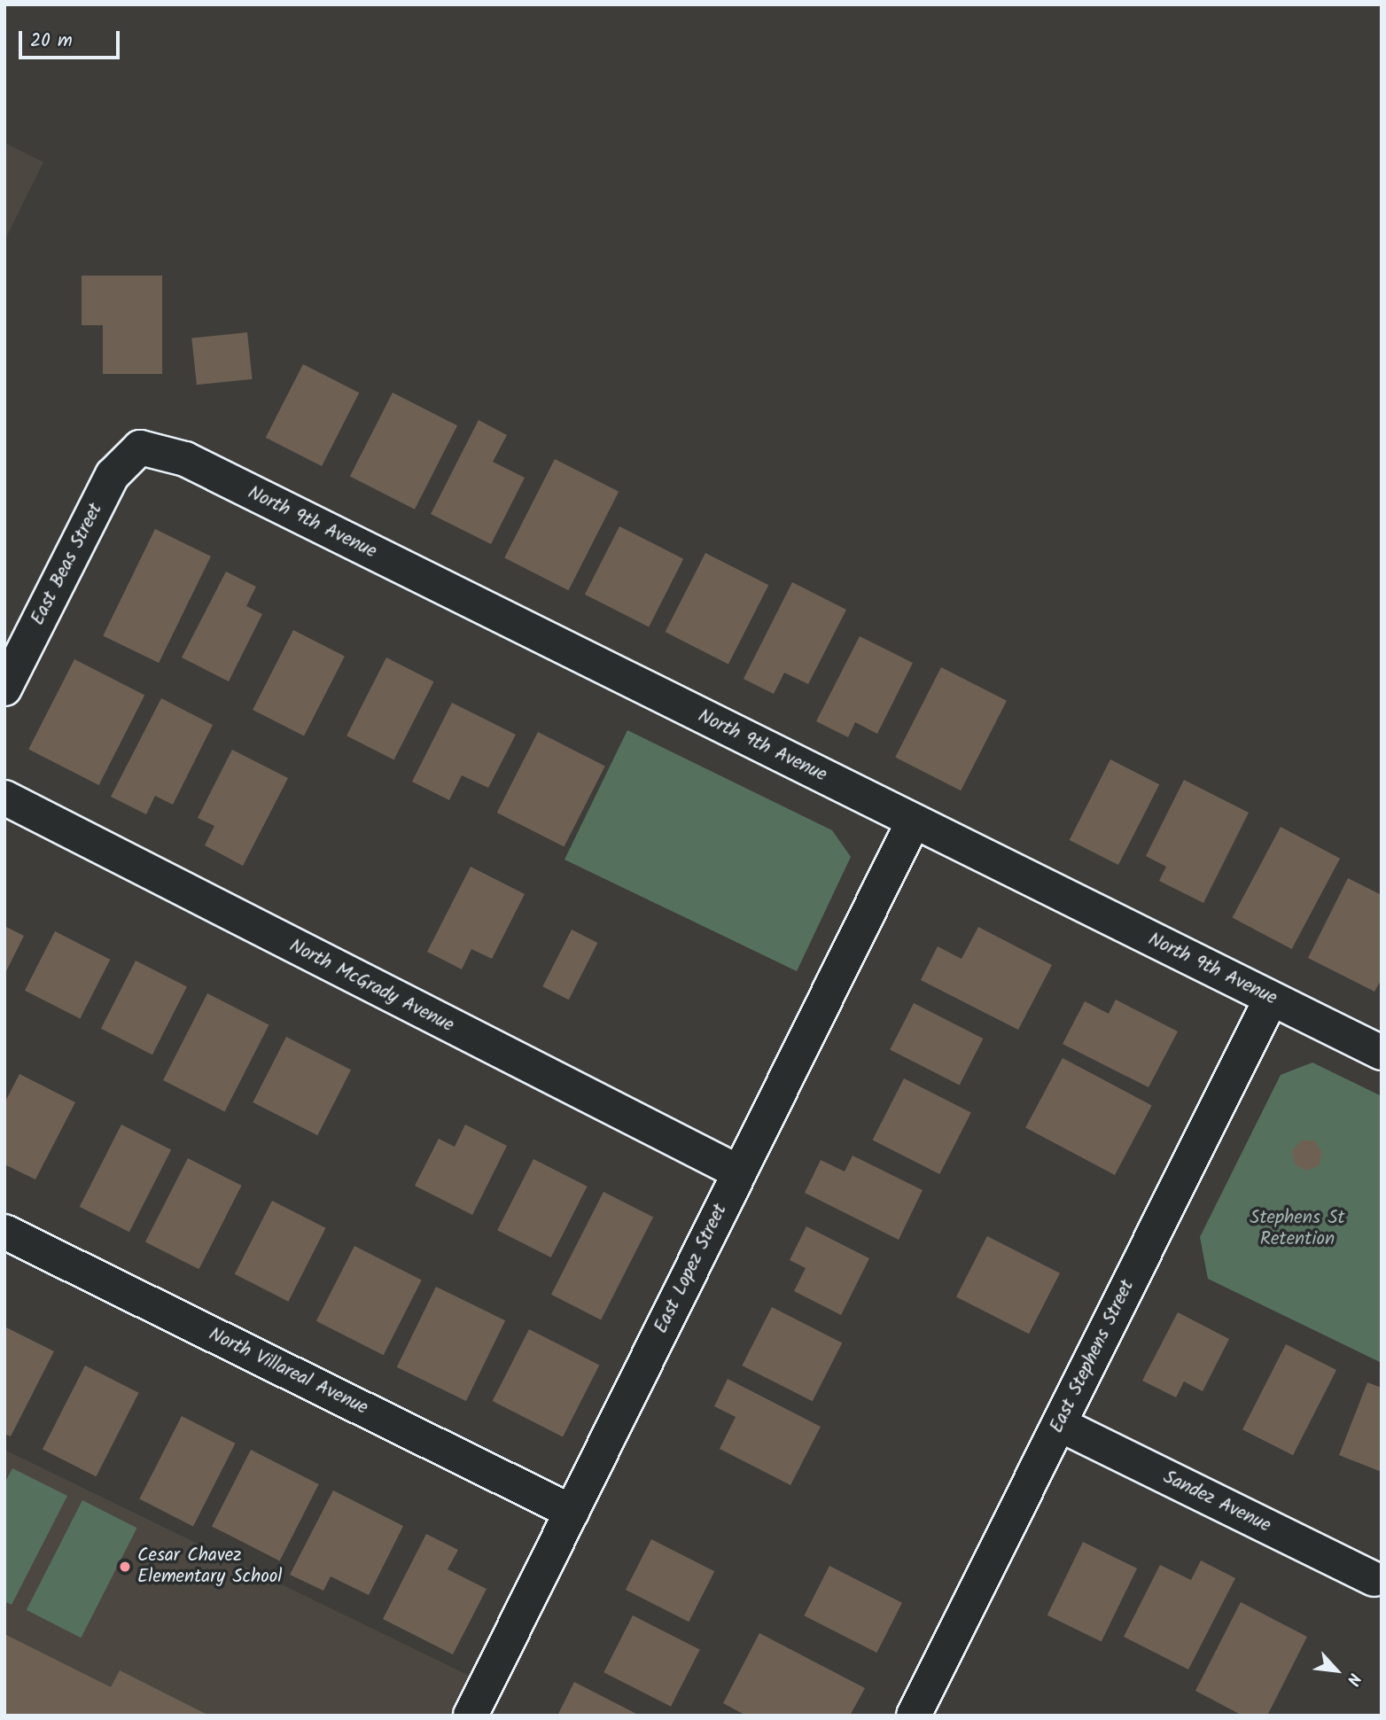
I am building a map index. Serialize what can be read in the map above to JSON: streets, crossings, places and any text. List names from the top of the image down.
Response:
{
  "streets": {
    "street": [
      "North 9th Avenue",
      "East Beas Street",
      "North McGrady Avenue",
      "East Lopez Street",
      "East Stephens Street",
      "North Villareal Avenue",
      "Sandez Avenue"
    ]
  },
  "crossings": [
    ["North 9th Avenue", "East Beas Street"],
    ["North 9th Avenue", "East Lopez Street"],
    ["North 9th Avenue", "East Stephens Street"],
    ["North McGrady Avenue", "East Lopez Street"],
    ["East Lopez Street", "North Villareal Avenue"],
    ["East Stephens Street", "Sandez Avenue"]
  ],
  "parks": ["Stephens St Retention"],
  "places": ["Cesar Chavez Elementary School"],
  "scale_bar": "20 m",
  "north": "bottom right"
}
